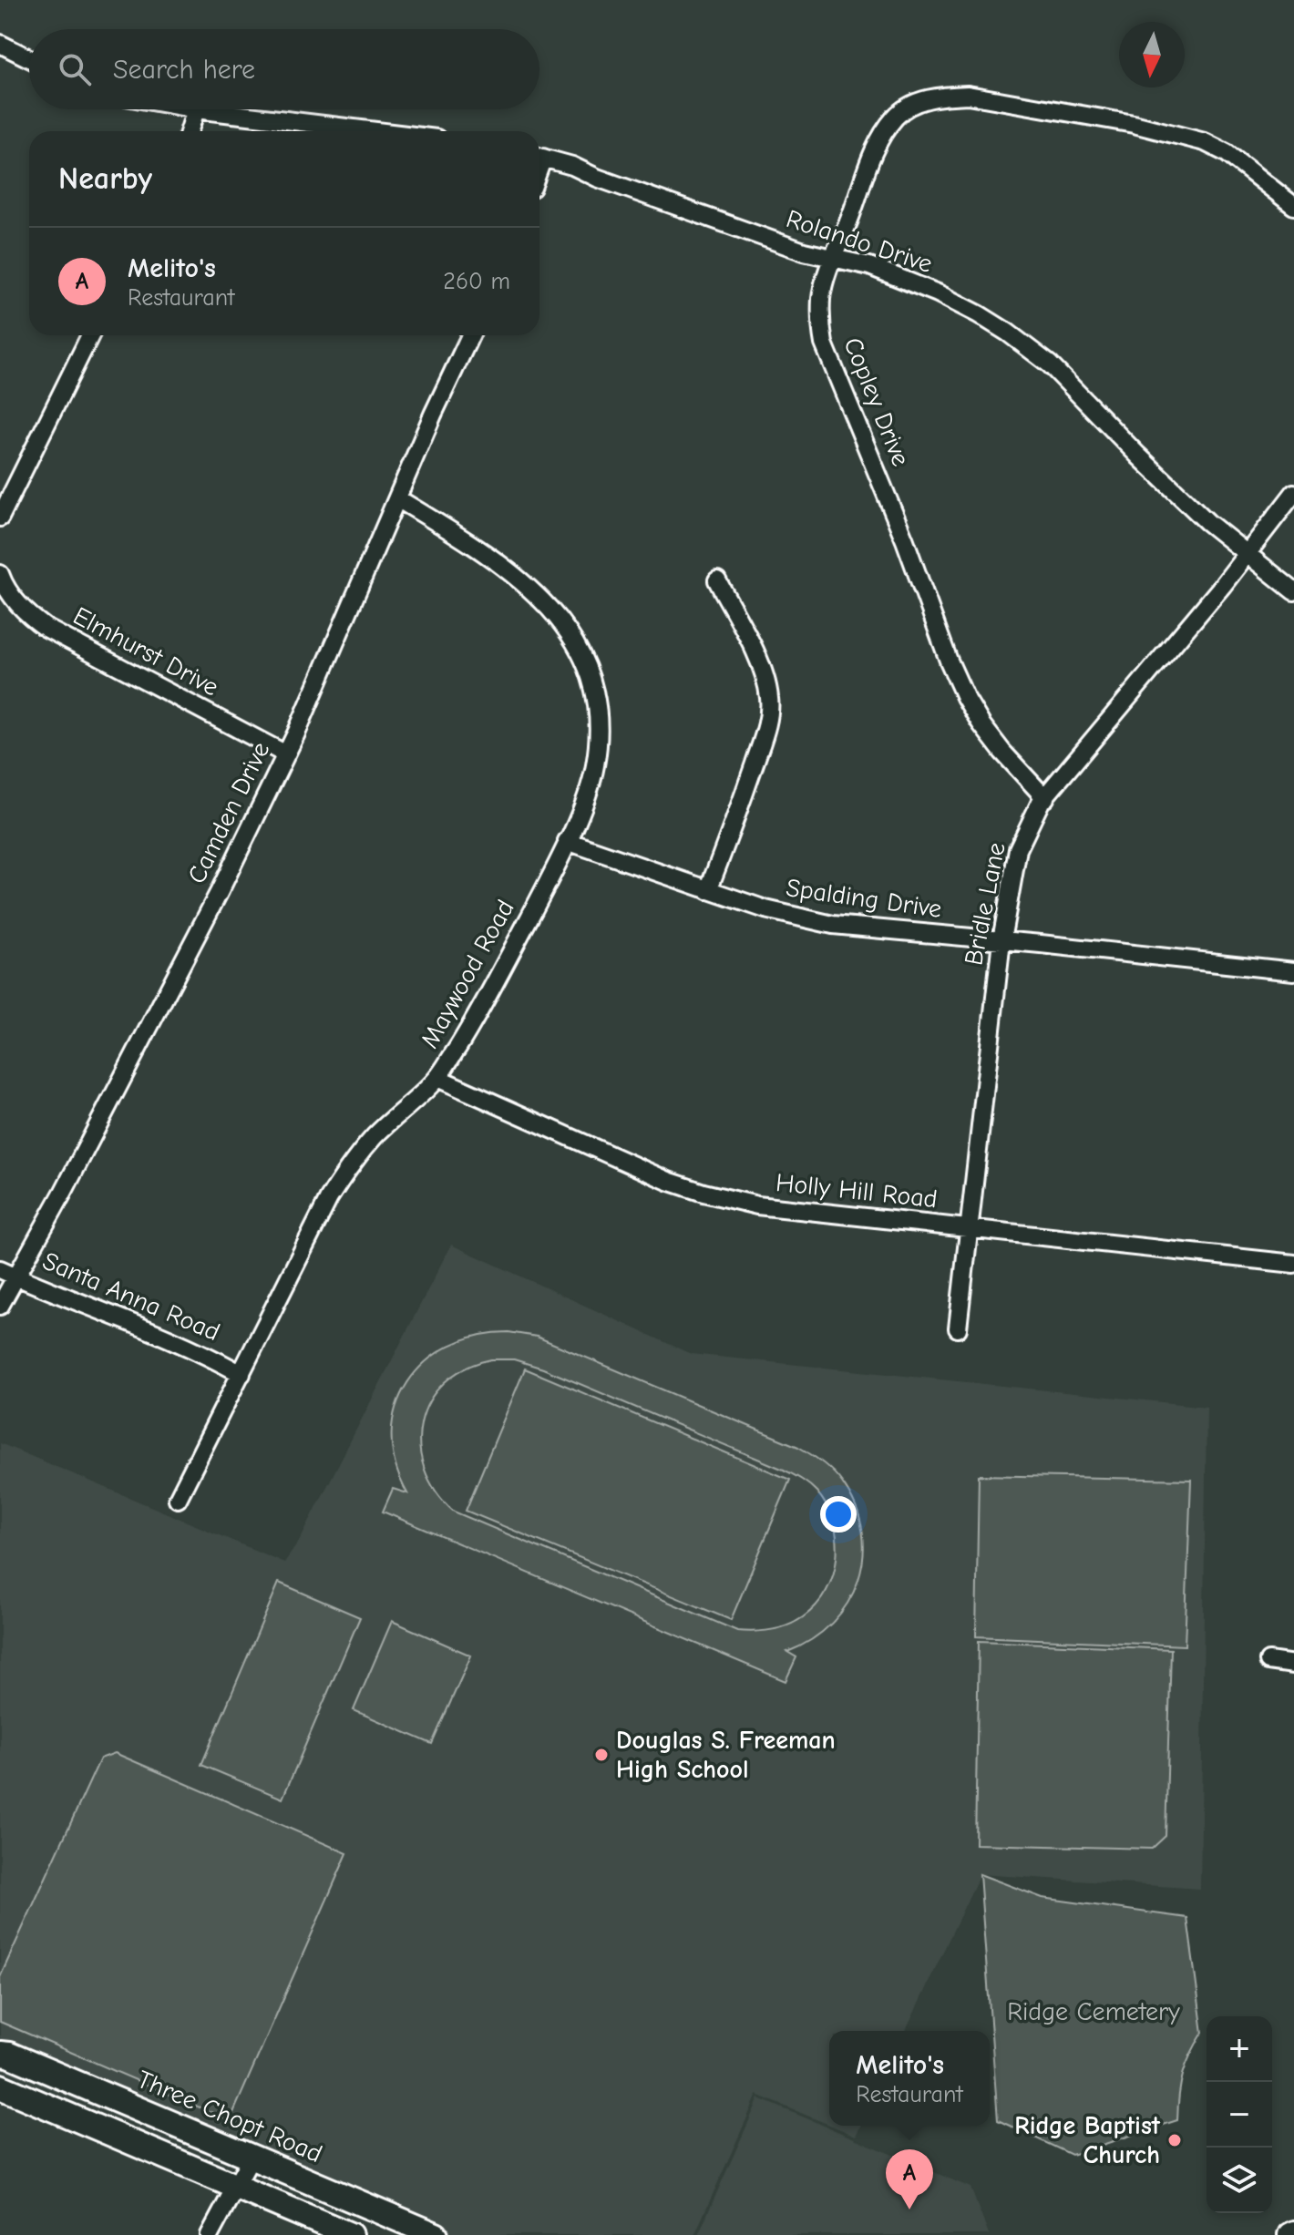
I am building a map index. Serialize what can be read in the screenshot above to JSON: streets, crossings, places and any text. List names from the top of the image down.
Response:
{
  "streets": {
    "main road": ["Three Chopt Road"],
    "street": [
      "Rolando Drive",
      "Copley Drive",
      "Elmhurst Drive",
      "Camden Drive",
      "Spalding Drive",
      "Bridle Lane",
      "Maywood Road",
      "Holly Hill Road",
      "Santa Anna Road"
    ]
  },
  "crossings": [
    ["Rolando Drive", "Copley Drive"],
    ["Rolando Drive", "Bridle Lane"],
    ["Copley Drive", "Bridle Lane"],
    ["Elmhurst Drive", "Camden Drive"],
    ["Camden Drive", "Maywood Road"],
    ["Camden Drive", "Santa Anna Road"],
    ["Spalding Drive", "Bridle Lane"],
    ["Spalding Drive", "Maywood Road"],
    ["Bridle Lane", "Holly Hill Road"],
    ["Maywood Road", "Holly Hill Road"],
    ["Maywood Road", "Santa Anna Road"]
  ],
  "parks": ["Ridge Cemetery"],
  "places": ["Douglas S. Freeman High School", "Ridge Baptist Church"],
  "north": "bottom",
  "page": {
    "search": "Search here",
    "heading": "Nearby",
    "list": [
      {
        "mark": "A",
        "name": "Melito's",
        "note": "Restaurant",
        "value": "260 m"
      }
    ],
    "map_buttons": ["+", "−"],
    "popup": ["Melito's", "Restaurant"],
    "pins": "A"
  }
}
